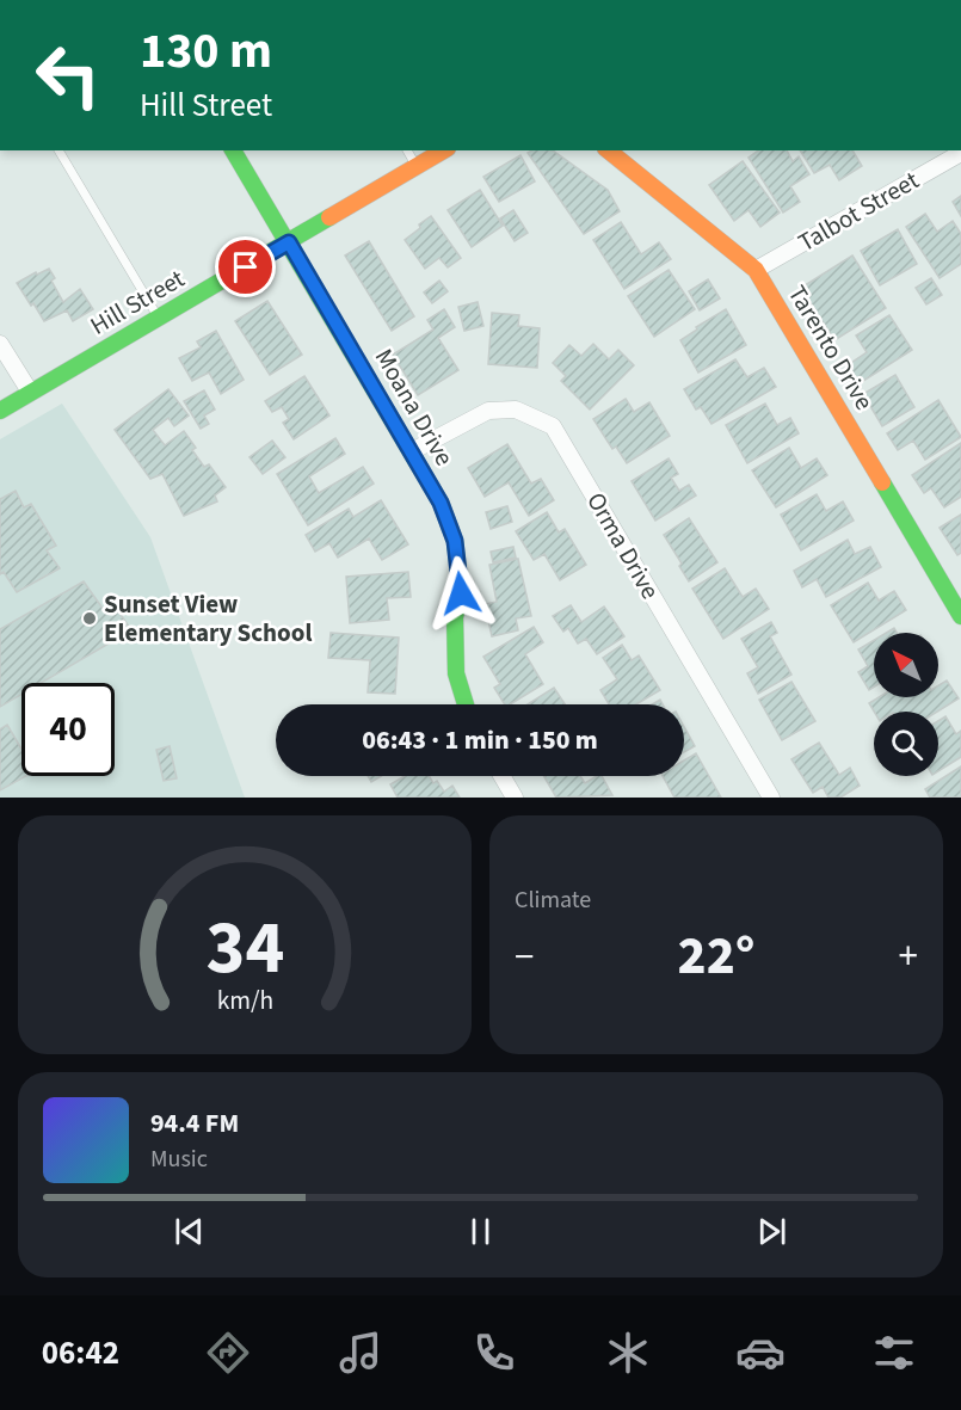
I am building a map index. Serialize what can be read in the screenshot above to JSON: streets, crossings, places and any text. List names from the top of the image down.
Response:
{
  "streets": {
    "street": [
      "Talbot Street",
      "Hill Street",
      "Tarento Drive",
      "Moana Drive",
      "Orma Drive"
    ]
  },
  "crossings": [
    ["Talbot Street", "Tarento Drive"],
    ["Hill Street", "Moana Drive"],
    ["Moana Drive", "Orma Drive"]
  ],
  "places": ["Sunset View Elementary School"],
  "north": "top left",
  "page": {
    "turn": ["130 m", "Hill Street"],
    "limit": "40",
    "trip": "06:43 · 1 min · 150 m",
    "tile": "Climate",
    "heat": ["−", "22°", "+"],
    "song": ["94.4 FM", "Music"],
    "tabs": "06:42",
    "gauge": ["34", "km/h"]
  }
}
